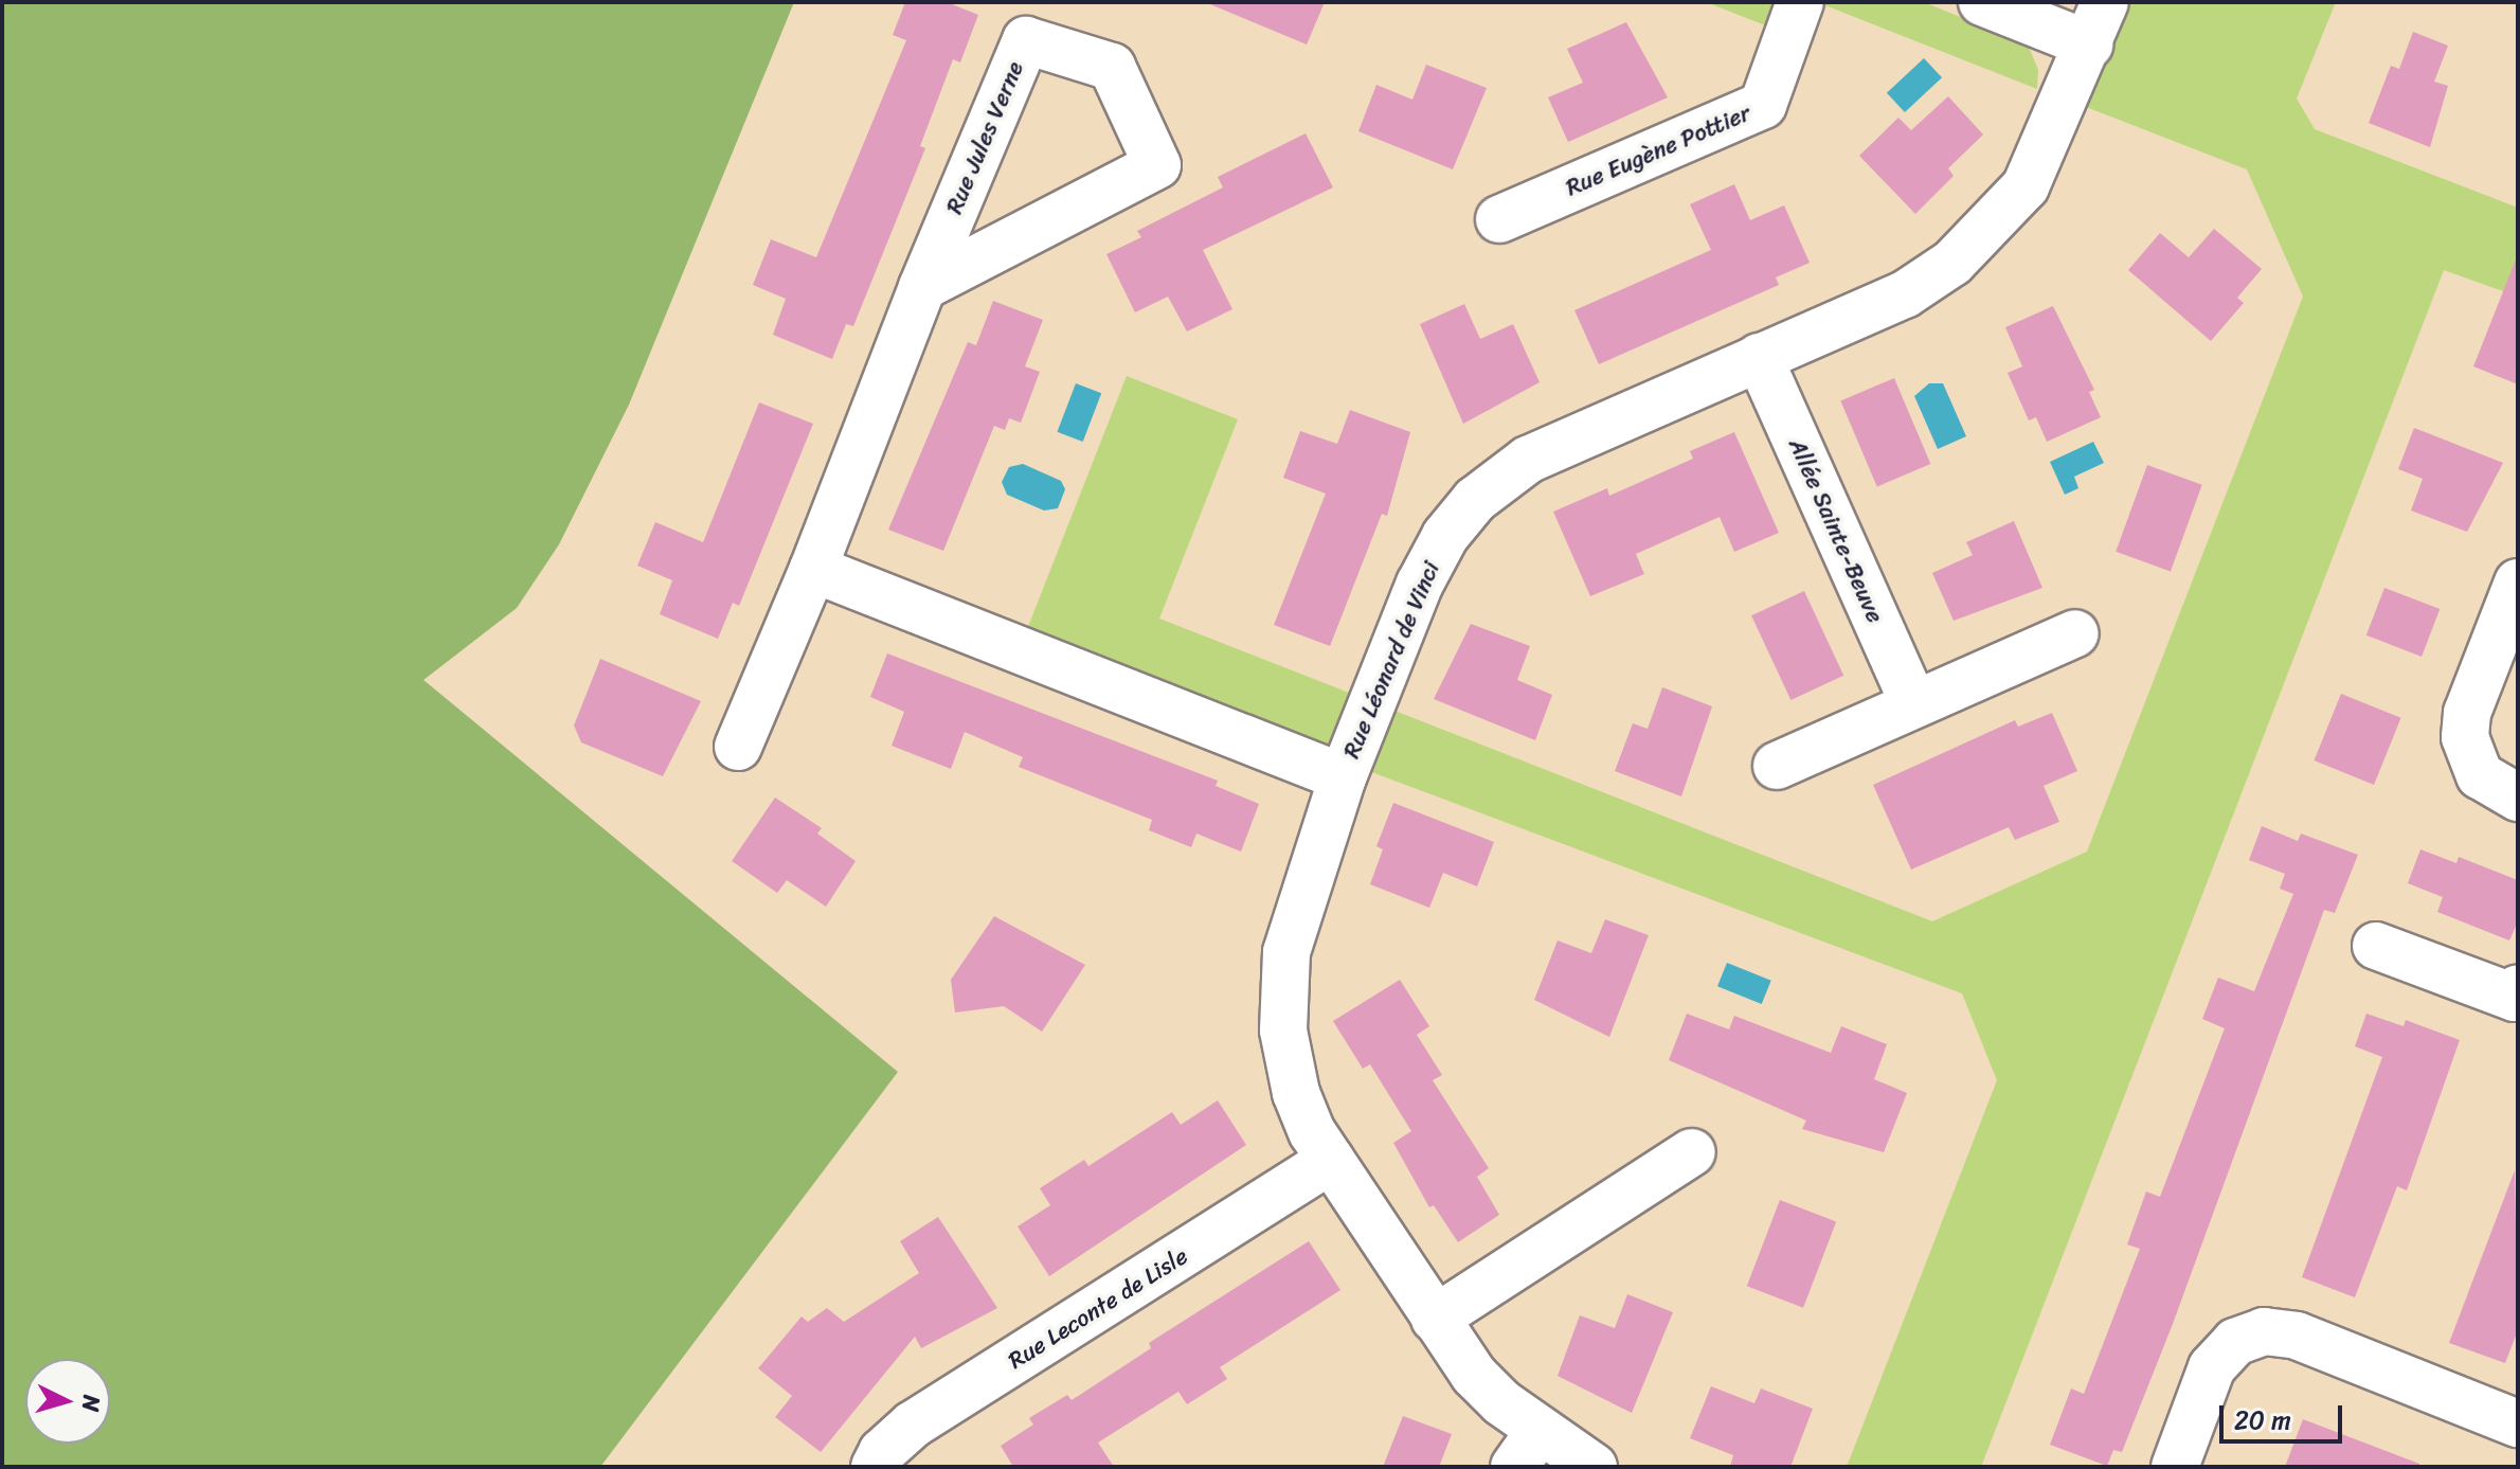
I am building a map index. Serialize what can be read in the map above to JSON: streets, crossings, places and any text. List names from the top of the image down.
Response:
{
  "streets": {
    "street": [
      "Rue Jules Verne",
      "Rue Eugène Pottier",
      "Allée Sainte-Beuve",
      "Rue Léonard de Vinci",
      "Rue Leconte de Lisle"
    ]
  },
  "crossings": [
    ["Allée Sainte-Beuve", "Rue Léonard de Vinci"],
    ["Rue Léonard de Vinci", "Rue Leconte de Lisle"]
  ],
  "scale_bar": "20 m",
  "north": "right"
}
